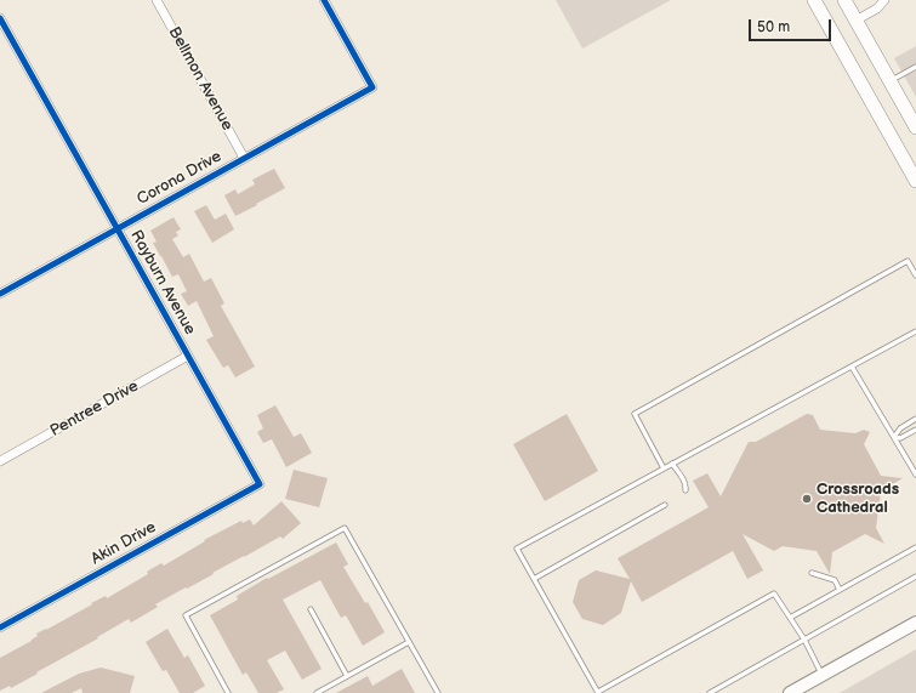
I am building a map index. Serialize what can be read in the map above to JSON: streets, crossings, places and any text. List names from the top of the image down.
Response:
{
  "streets": {
    "street": [
      "Bellmon Avenue",
      "Corona Drive",
      "Rayburn Avenue",
      "Pentree Drive",
      "Akin Drive"
    ]
  },
  "crossings": [
    ["Bellmon Avenue", "Corona Drive"],
    ["Corona Drive", "Rayburn Avenue"],
    ["Rayburn Avenue", "Pentree Drive"],
    ["Rayburn Avenue", "Akin Drive"]
  ],
  "places": ["Crossroads Cathedral"],
  "scale_bar": "50 m"
}
